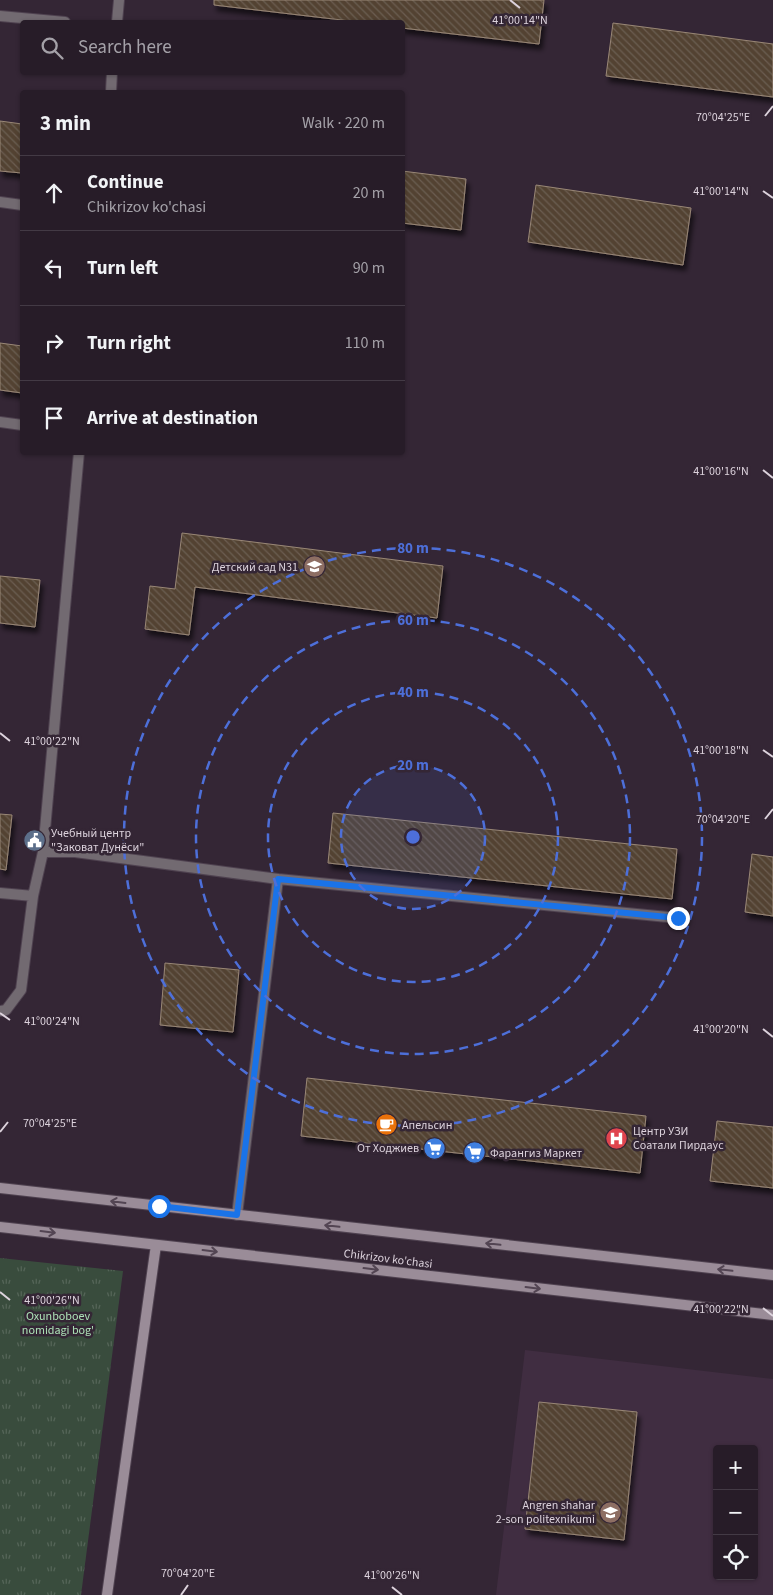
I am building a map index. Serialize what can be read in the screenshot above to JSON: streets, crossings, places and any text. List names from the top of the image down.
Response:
{
  "streets": {
    "main road": ["Chikrizov ko'chasi"]
  },
  "parks": ["Oxunboboev nomidagi bog'"],
  "places": {
    "school or university": ["Детский сад N31", "Angren shahar 2-son politexnikumi"],
    "public building": ["Учебный центр \"Заковат Дунёси\""],
    "cafe": ["Апельсин"],
    "hospital": ["Центр УЗИ Соатали Пирдаус"],
    "supermarket": ["От Ходжиев", "Фарангиз Маркет"]
  },
  "page": {
    "search": "Search here",
    "heading": ["3 min", "Walk · 220 m"],
    "list": [
      ["Continue", "Chikrizov ko'chasi", "20 m"],
      ["Turn left", "90 m"],
      ["Turn right", "110 m"],
      "Arrive at destination"
    ],
    "map_buttons": ["+", "−"]
  },
  "coordinates": [
    "41°00'14\"N",
    "70°04'25\"E",
    "41°00'16\"N",
    "41°00'22\"N",
    "41°00'18\"N",
    "70°04'20\"E",
    "41°00'24\"N",
    "41°00'20\"N",
    "41°00'26\"N"
  ],
  "rings": [
    "80 m",
    "60 m",
    "40 m",
    "20 m"
  ]
}
